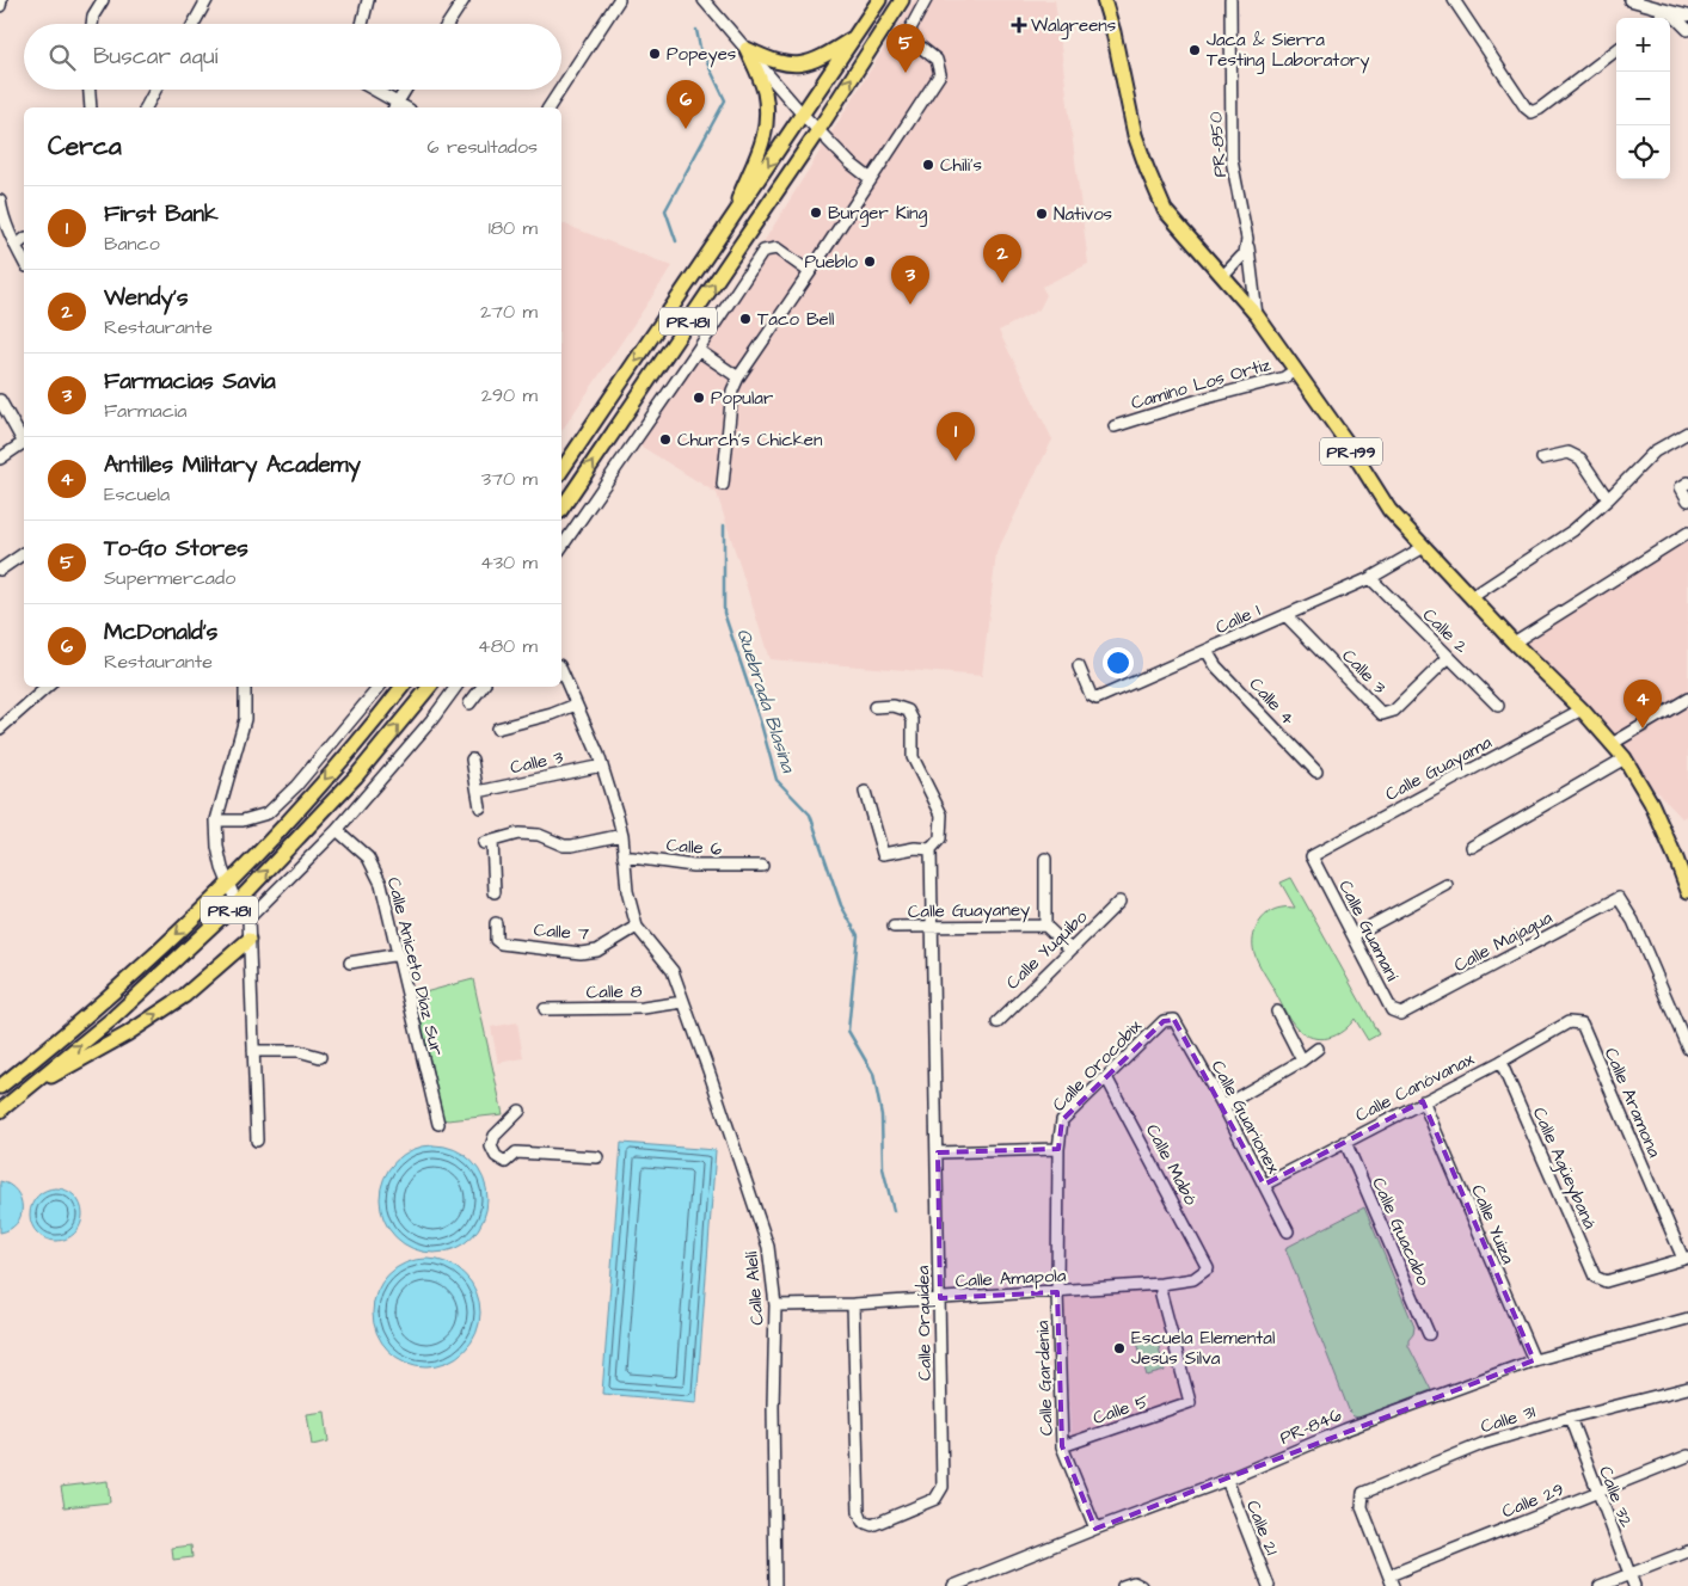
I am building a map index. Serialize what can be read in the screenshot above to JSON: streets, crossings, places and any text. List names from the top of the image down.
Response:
{
  "streets": {
    "main road": ["PR-181", "PR-199"],
    "street": [
      "PR-850",
      "Camino Los Ortiz",
      "Calle 1",
      "Calle 2",
      "Calle 3",
      "Calle 4",
      "Calle Guayama",
      "Calle 6",
      "Calle Guayaney",
      "Calle Guamaní",
      "Calle 7",
      "Calle Majagua",
      "Calle Yuquibo",
      "Calle Aniceto Díaz Sur",
      "Calle 8",
      "Calle Orocobix",
      "Calle Canóvanax",
      "Calle Aramona",
      "Calle Guarionex",
      "Calle Mabó",
      "Calle Agüeybaná",
      "Calle Yuiza",
      "Calle Guacabo",
      "Calle Amapola",
      "Calle Alelí",
      "Calle Orquídea",
      "Calle Gardenia",
      "Calle 5",
      "Calle 31",
      "PR-846",
      "Calle 32",
      "Calle 29",
      "Calle 21"
    ]
  },
  "crossings": [
    ["PR-850", "PR-199"],
    ["Camino Los Ortiz", "PR-199"],
    ["PR-199", "Calle 1"],
    ["PR-199", "Calle Guayama"],
    ["Calle 1", "Calle 2"],
    ["Calle 1", "Calle 3"],
    ["Calle 1", "Calle 4"],
    ["Calle 2", "Calle 3"],
    ["Calle Guayama", "Calle Guamaní"],
    ["Calle Guayaney", "Calle Yuquibo"],
    ["Calle Guayaney", "Calle Orquídea"],
    ["Calle Guamaní", "Calle Majagua"],
    ["Calle 7", "Calle Alelí"],
    ["Calle 8", "Calle Alelí"],
    ["Calle Orocobix", "Calle Guarionex"],
    ["Calle Orocobix", "Calle Mabó"],
    ["Calle Orocobix", "Calle Amapola"],
    ["Calle Orocobix", "Calle Gardenia"],
    ["Calle Canóvanax", "Calle Aramona"],
    ["Calle Canóvanax", "Calle Guarionex"],
    ["Calle Canóvanax", "Calle Agüeybaná"],
    ["Calle Canóvanax", "Calle Yuiza"],
    ["Calle Canóvanax", "Calle Guacabo"],
    ["Calle Aramona", "Calle Agüeybaná"],
    ["Calle Mabó", "Calle Amapola"],
    ["Calle Yuiza", "PR-846"],
    ["Calle Amapola", "Calle Alelí"],
    ["Calle Amapola", "Calle Orquídea"],
    ["Calle Amapola", "Calle Gardenia"],
    ["Calle Amapola", "Calle 5"],
    ["Calle Gardenia", "Calle 5"],
    ["Calle Gardenia", "PR-846"],
    ["Calle 31", "Calle 32"],
    ["Calle 31", "Calle 29"],
    ["PR-846", "Calle 21"],
    ["Calle 32", "Calle 29"]
  ],
  "water": ["Quebrada Blasina"],
  "places": {
    "health": ["Walgreens"],
    "other": [
      "Jaca & Sierra Testing Laboratory",
      "Popeyes",
      "Chili's",
      "Burger King",
      "Nativos",
      "Pueblo",
      "Taco Bell",
      "Popular",
      "Church's Chicken",
      "Escuela Elemental Jesús Silva"
    ]
  },
  "page": {
    "map_buttons": ["+", "−"],
    "pins": [
      "5",
      "6",
      "2",
      "3",
      "1",
      "4"
    ],
    "search": "Buscar aquí",
    "heading": ["Cerca", "6 resultados"],
    "list": [
      {
        "mark": "1",
        "name": "First Bank",
        "note": "Banco",
        "value": "180 m"
      },
      {
        "mark": "2",
        "name": "Wendy's",
        "note": "Restaurante",
        "value": "270 m"
      },
      {
        "mark": "3",
        "name": "Farmacias Savia",
        "note": "Farmacia",
        "value": "290 m"
      },
      {
        "mark": "4",
        "name": "Antilles Military Academy",
        "note": "Escuela",
        "value": "370 m"
      },
      {
        "mark": "5",
        "name": "To-Go Stores",
        "note": "Supermercado",
        "value": "430 m"
      },
      {
        "mark": "6",
        "name": "McDonald's",
        "note": "Restaurante",
        "value": "480 m"
      }
    ]
  }
}
